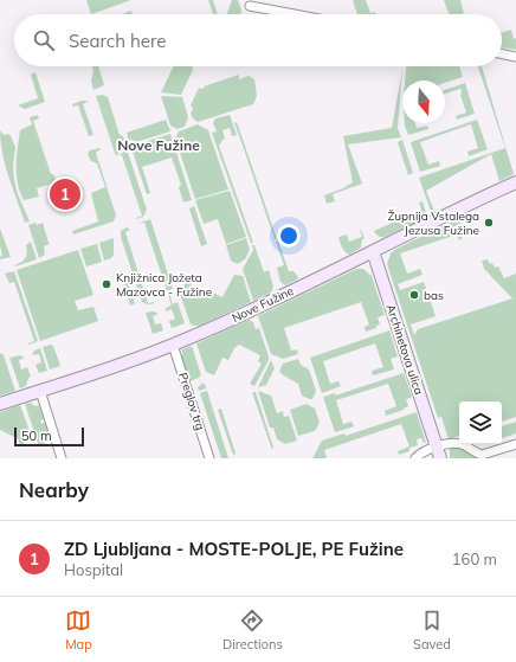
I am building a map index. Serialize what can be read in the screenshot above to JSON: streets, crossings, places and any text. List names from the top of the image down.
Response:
{
  "streets": {
    "street": ["Nove Fužine", "Archinetova ulica", "Preglov trg"]
  },
  "crossings": [
    ["Nove Fužine", "Archinetova ulica"],
    ["Nove Fužine", "Preglov trg"]
  ],
  "districts": ["Nove Fužine"],
  "places": ["Župnija Vstalega Jezusa Fužine", "Knjižnica Jožeta Mazovca - Fužine", "bas"],
  "scale_bar": "50 m",
  "north": "bottom",
  "page": {
    "search": "Search here",
    "pins": "1",
    "scale": "50 m",
    "heading": "Nearby",
    "list": [
      {
        "mark": "1",
        "name": "ZD Ljubljana - MOSTE-POLJE, PE Fužine",
        "note": "Hospital",
        "value": "160 m"
      }
    ],
    "nav": ["Map", "Directions", "Saved"]
  }
}
